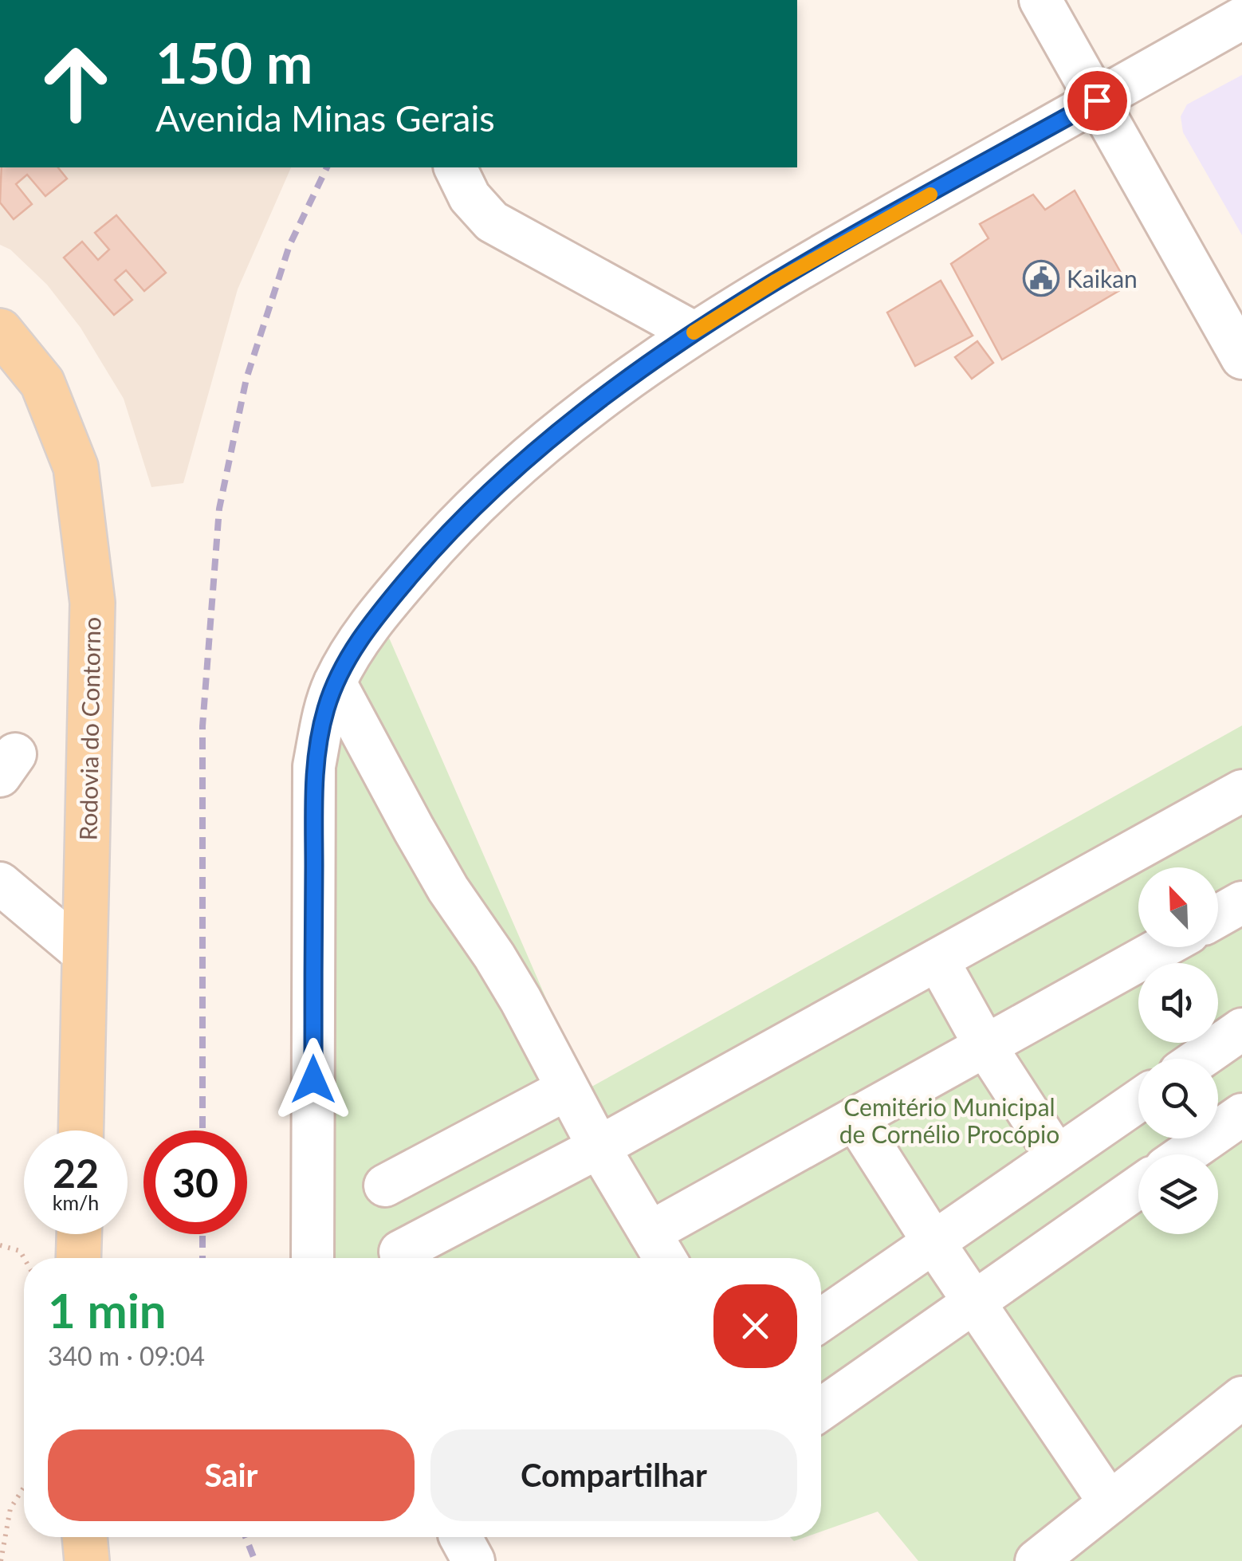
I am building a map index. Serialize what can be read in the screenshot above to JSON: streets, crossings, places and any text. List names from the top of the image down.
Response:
{
  "streets": {
    "main road": ["Rodovia do Contorno"]
  },
  "parks": ["Cemitério Municipal de Cornélio Procópio"],
  "places": {
    "public building": ["Kaikan"]
  },
  "north": "top left",
  "page": {
    "turn": ["150 m", "Avenida Minas Gerais"],
    "speed": "22 km/h",
    "limit": "30",
    "heading": ["1 min", "340 m · 09:04"],
    "buttons": ["Sair", "Compartilhar"]
  }
}
